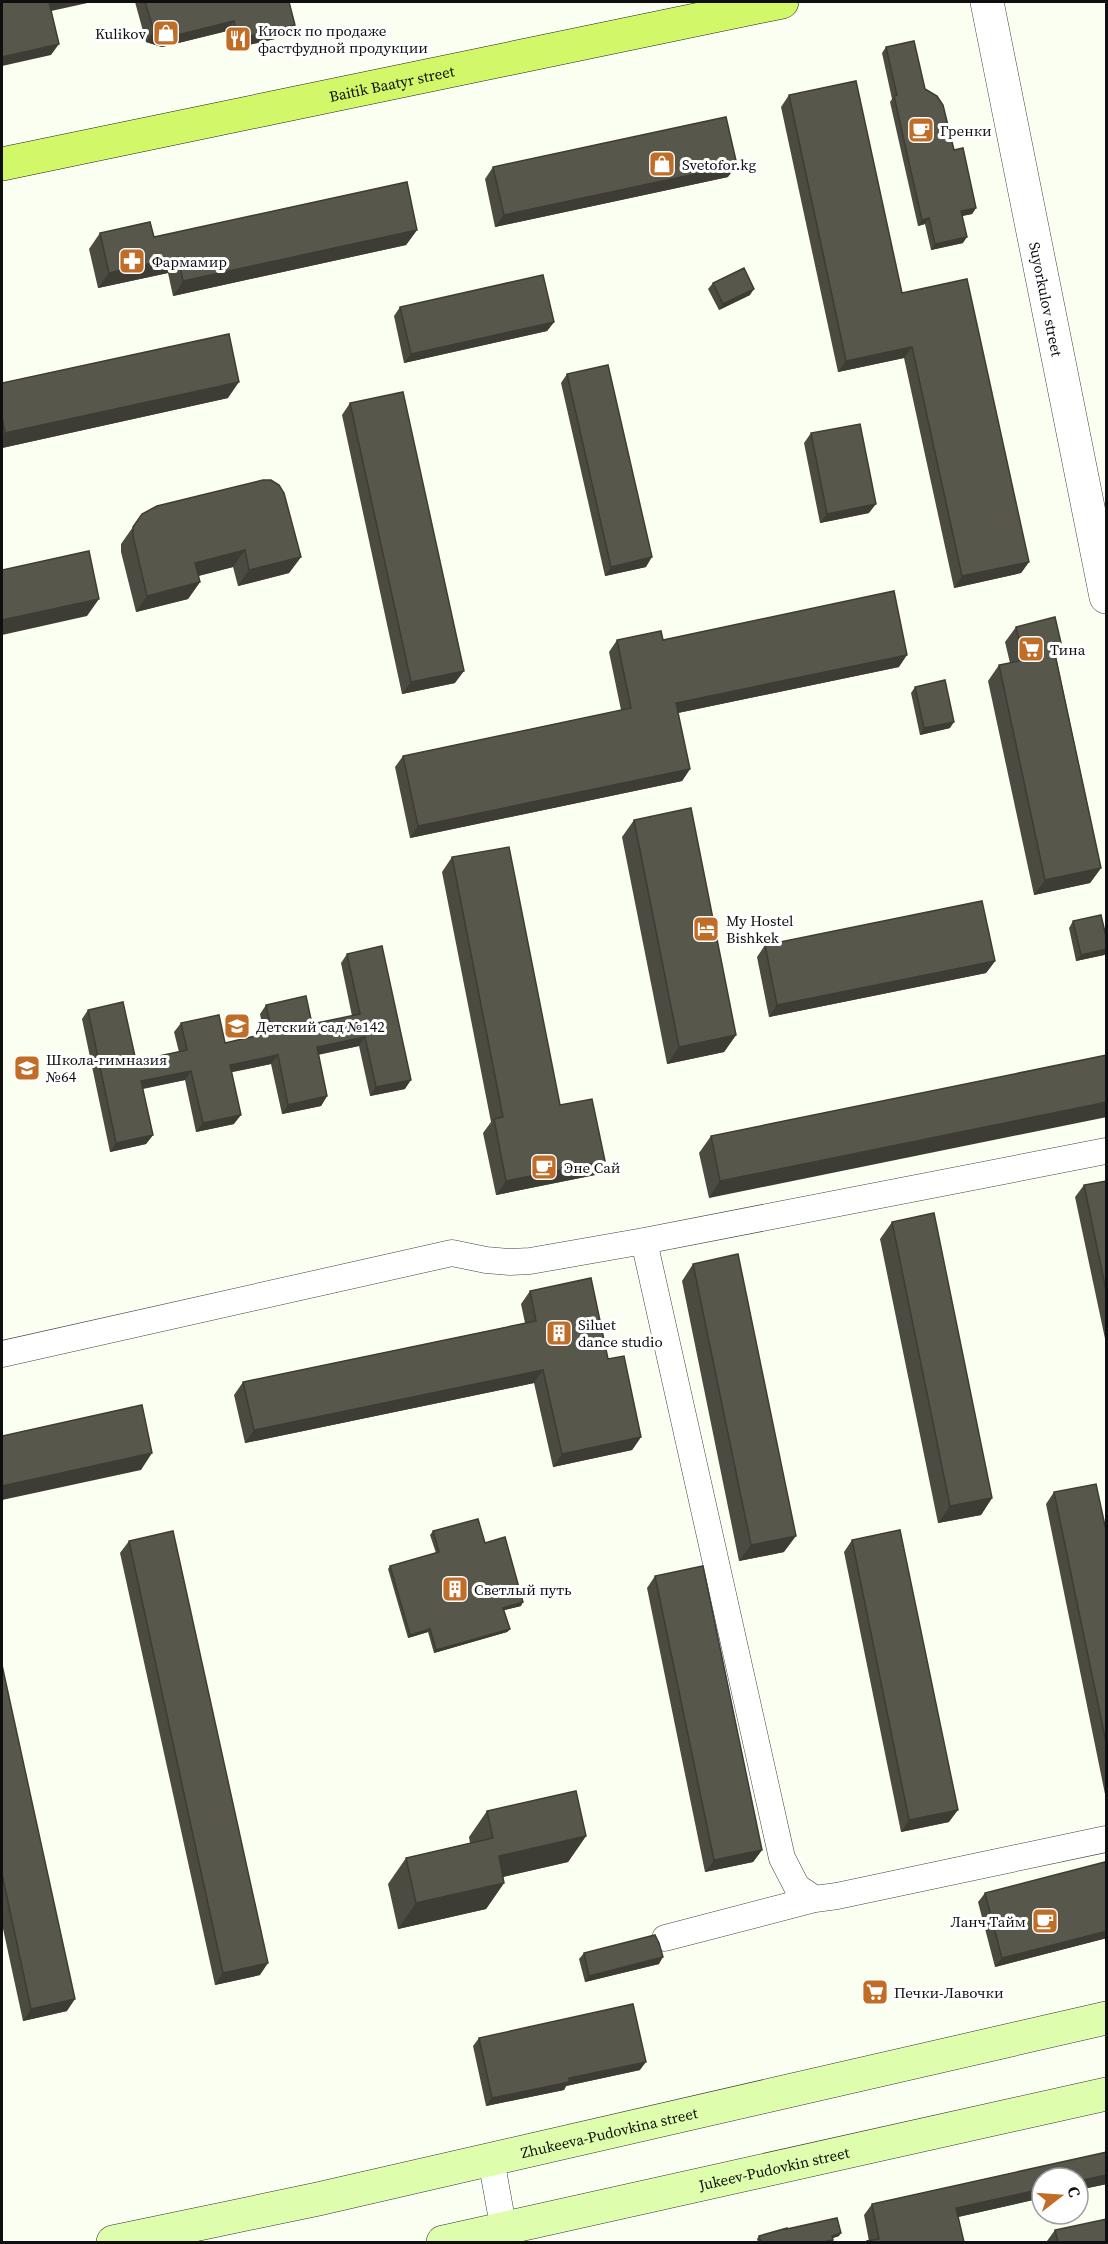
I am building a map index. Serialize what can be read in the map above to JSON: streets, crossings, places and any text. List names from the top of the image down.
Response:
{
  "streets": {
    "main road": ["Baitik Baatyr street", "Zhukeeva-Pudovkina street", "Jukeev-Pudovkin street"],
    "street": ["Suyorkulov street"]
  },
  "places": {
    "shop": ["Kulikov", "Svetofor.kg"],
    "restaurant": ["Киоск по продаже фастфудной продукции"],
    "cafe": ["Гренки", "Эне Сай", "Ланч Тайм"],
    "pharmacy": ["Фармамир"],
    "supermarket": ["Тина", "Печки-Лавочки"],
    "hotel": ["My Hostel Bishkek"],
    "school or university": ["Детский сад №142", "Школа-гимназия №64"],
    "building": ["Siluet dance studio", "Светлый путь"]
  },
  "north": "right"
}
